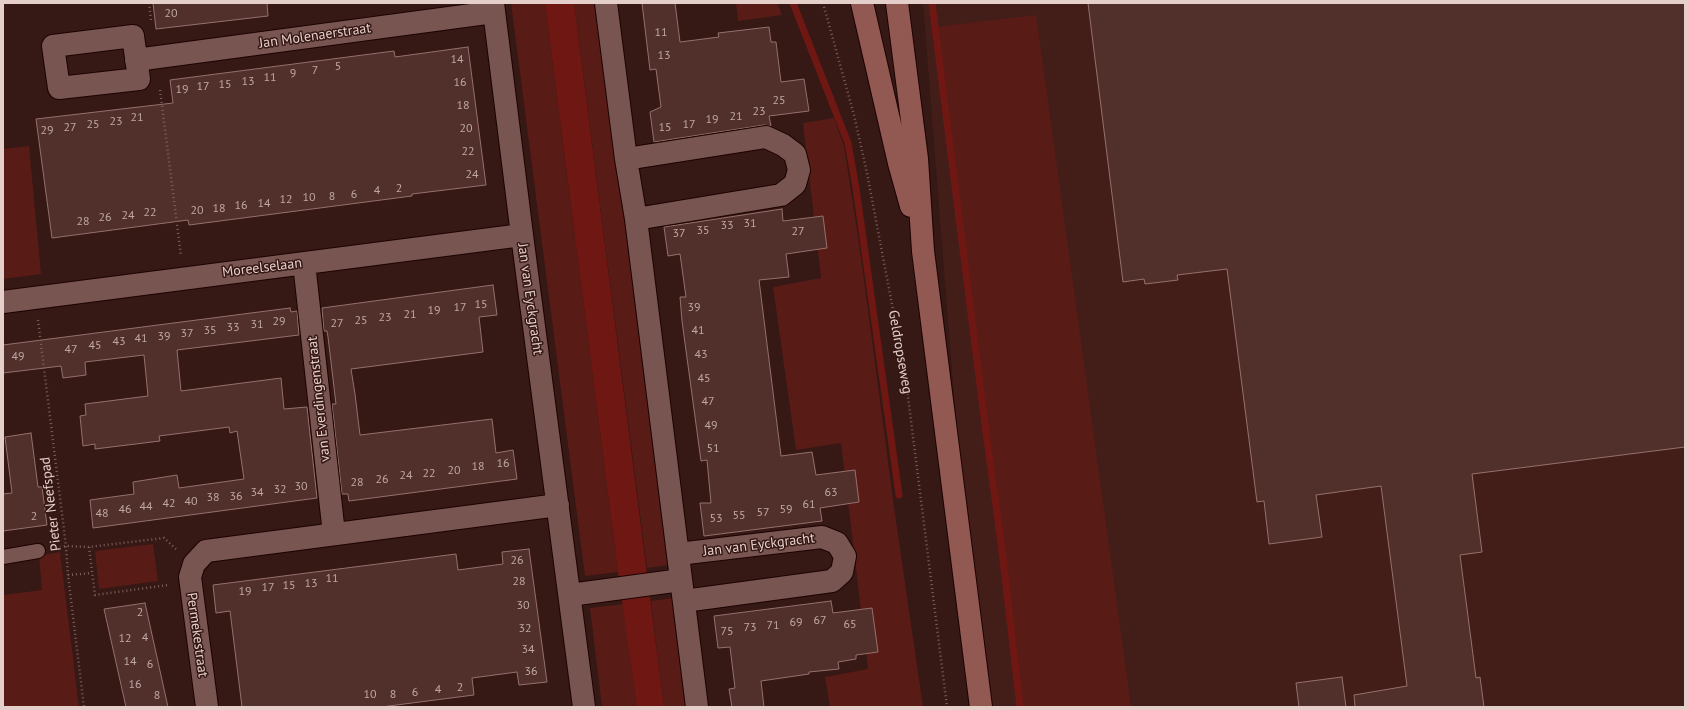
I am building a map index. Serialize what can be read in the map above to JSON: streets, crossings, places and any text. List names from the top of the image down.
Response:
{
  "streets": {
    "street": [
      "Jan Molenaerstraat",
      "Moreelselaan",
      "Jan van Eyckgracht",
      "van Everdingenstraat",
      "Permekestraat"
    ],
    "path": ["Geldropseweg", "Pieter Neefspad"]
  },
  "crossings": [
    ["Jan Molenaerstraat", "Jan van Eyckgracht"],
    ["Moreelselaan", "Jan van Eyckgracht"],
    ["Moreelselaan", "van Everdingenstraat"],
    ["Moreelselaan", "Pieter Neefspad"]
  ],
  "house_numbers": [
    "20",
    "11",
    "13",
    "14",
    "5",
    "7",
    "9",
    "11",
    "13",
    "16",
    "15",
    "17",
    "19",
    "25",
    "18",
    "23",
    "21",
    "21",
    "19",
    "23",
    "25",
    "17",
    "27",
    "15",
    "20",
    "29",
    "22",
    "24",
    "2",
    "4",
    "6",
    "8",
    "10",
    "12",
    "14",
    "16",
    "18",
    "20",
    "22",
    "24",
    "26",
    "28",
    "31",
    "33",
    "35",
    "27",
    "37",
    "15",
    "17",
    "39",
    "19",
    "21",
    "23",
    "25",
    "29",
    "27",
    "31",
    "33",
    "35",
    "41",
    "37",
    "39",
    "41",
    "43",
    "45",
    "47",
    "43",
    "49",
    "45",
    "47",
    "49",
    "51",
    "16",
    "18",
    "20",
    "22",
    "24",
    "26",
    "28",
    "30",
    "32",
    "34",
    "63",
    "36",
    "38",
    "40",
    "42",
    "61",
    "44",
    "46",
    "59",
    "57",
    "48",
    "55",
    "2",
    "53",
    "26",
    "11",
    "28",
    "13",
    "15",
    "17",
    "19",
    "30",
    "2",
    "67",
    "69",
    "65",
    "71",
    "73",
    "32",
    "75",
    "4",
    "12",
    "34",
    "14",
    "6",
    "36",
    "16",
    "2",
    "4",
    "6",
    "10",
    "8",
    "8"
  ]
}
